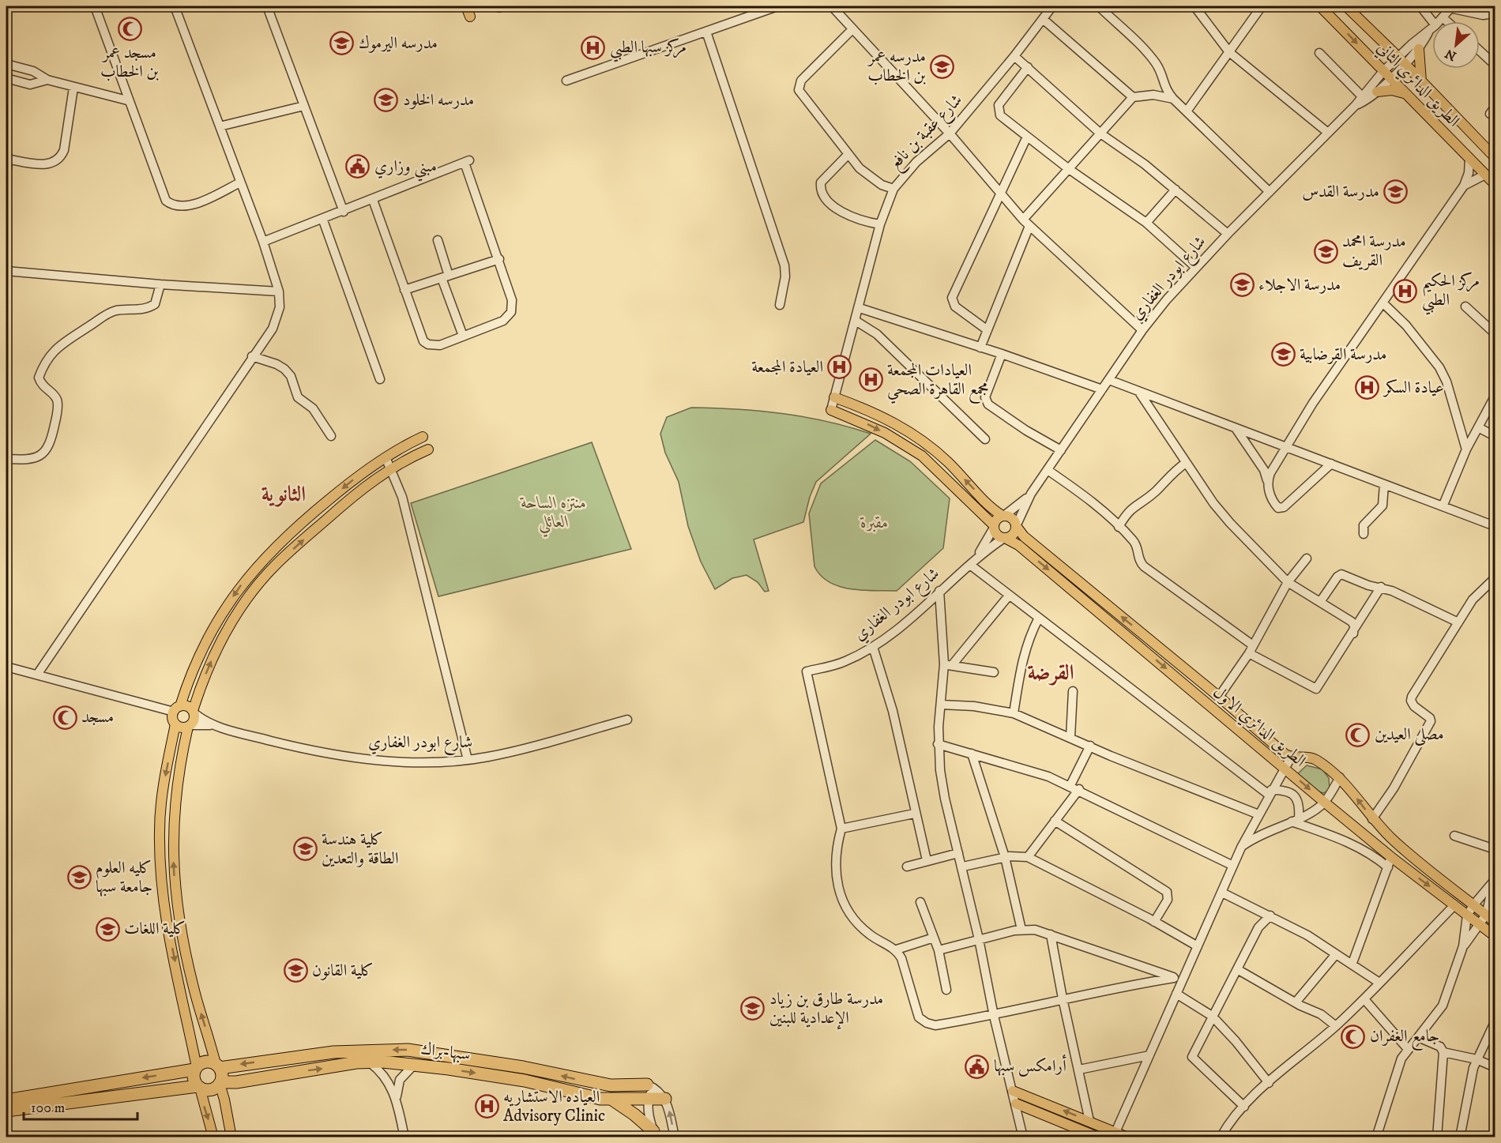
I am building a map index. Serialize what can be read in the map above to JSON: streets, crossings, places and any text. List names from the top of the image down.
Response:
{
  "streets": {
    "highway": ["سبها-براك"],
    "main road": ["الطريق الدائري الثاني", "الطريق الدائري الاول"],
    "street": ["شارع عقبة بن نافع", "شارع ابودر الغفاري"]
  },
  "crossings": [
    ["الطريق الدائري الثاني", "شارع ابودر الغفاري"],
    ["شارع ابودر الغفاري", "الطريق الدائري الاول"]
  ],
  "districts": ["الثانوية", "القرضة"],
  "parks": ["منتزه الساحة العائلي", "مقبرة"],
  "places": {
    "mosque": [
      "مسجد عمر بن الخطاب",
      "مسجد",
      "مصلى العيدين",
      "جامع الغفران"
    ],
    "school or university": [
      "مدرسه اليرموك",
      "مدرسه عمر بن الخطاب",
      "مدرسه الخلود",
      "مدرسة القدس",
      "مدرسة امحمد القريف",
      "مدرسة الاجلاء",
      "مدرسة القرضابية",
      "كلية هندسة الطاقة والتعدين",
      "كليه العلوم جامعة سبها",
      "كلية اللغات",
      "كلية القانون",
      "مدرسة طارق بن زياد الإعدادية للبنين"
    ],
    "hospital": [
      "مركز سبها الطبي",
      "مركز الحكيم الطبي",
      "العيادة المجمعة",
      "العيادات المجمعة مجمع القاهرة الصحي",
      "عيادة السكر",
      "العياده الاستشاريه Advisory Clinic"
    ],
    "public building": ["مبني وزاري", "أرامكس سبها"]
  },
  "scale_bar": "100 m",
  "north": "bottom left"
}
